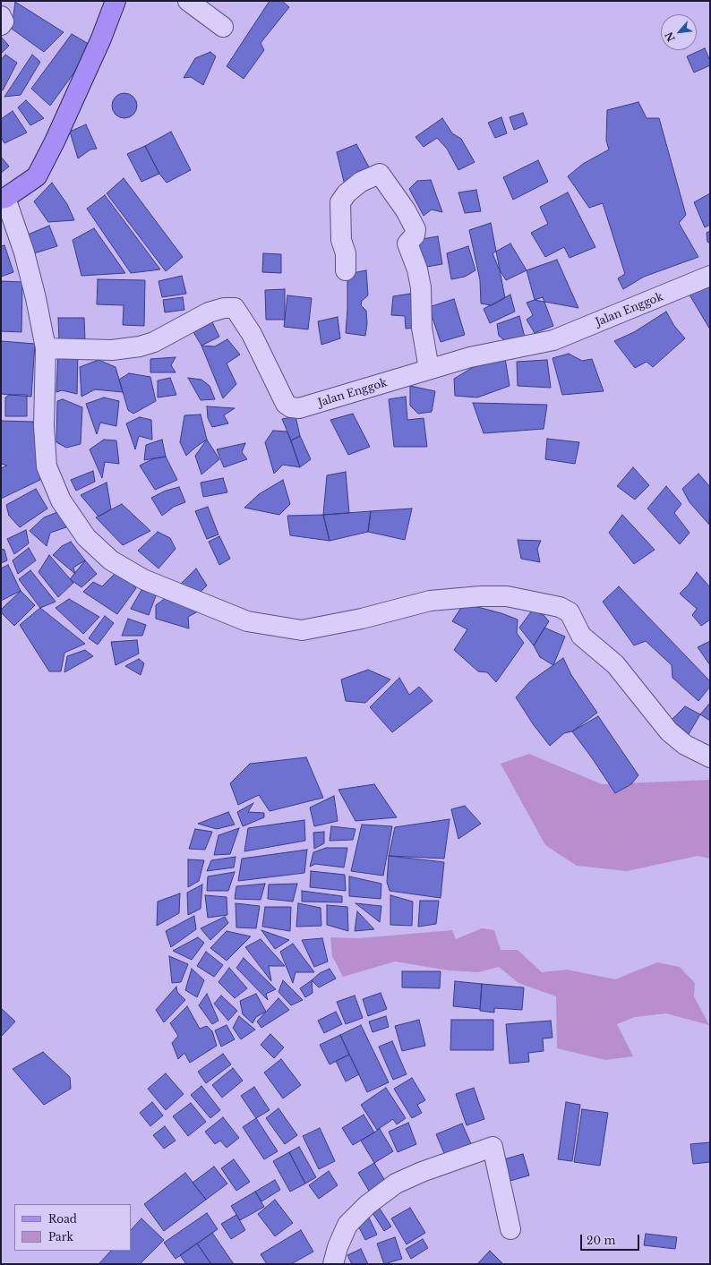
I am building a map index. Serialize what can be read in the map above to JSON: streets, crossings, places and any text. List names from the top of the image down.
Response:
{
  "streets": {
    "street": ["Jalan Enggok"]
  },
  "legend": ["Road", "Park"],
  "scale_bar": "20 m",
  "north": "bottom left"
}
